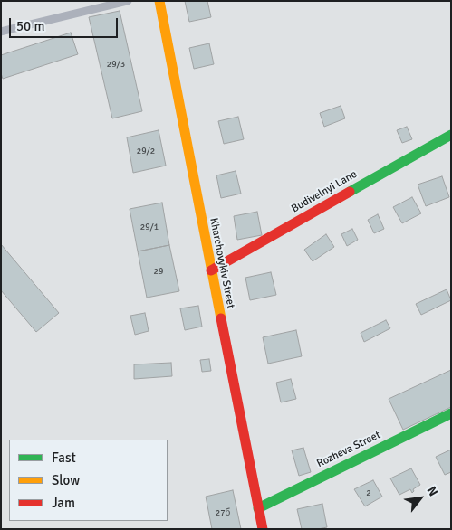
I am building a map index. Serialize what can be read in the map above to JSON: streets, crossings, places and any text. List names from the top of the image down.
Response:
{
  "streets": {
    "street": ["Budivelnyi Lane", "Kharchovykiv Street", "Rozheva Street"]
  },
  "crossings": [
    ["Budivelnyi Lane", "Kharchovykiv Street"],
    ["Kharchovykiv Street", "Rozheva Street"]
  ],
  "house_numbers": [
    "29/3",
    "29/2",
    "29/1",
    "29",
    "2",
    "27б"
  ],
  "legend": ["Fast", "Slow", "Jam"],
  "scale_bar": "50 m",
  "north": "top right"
}
